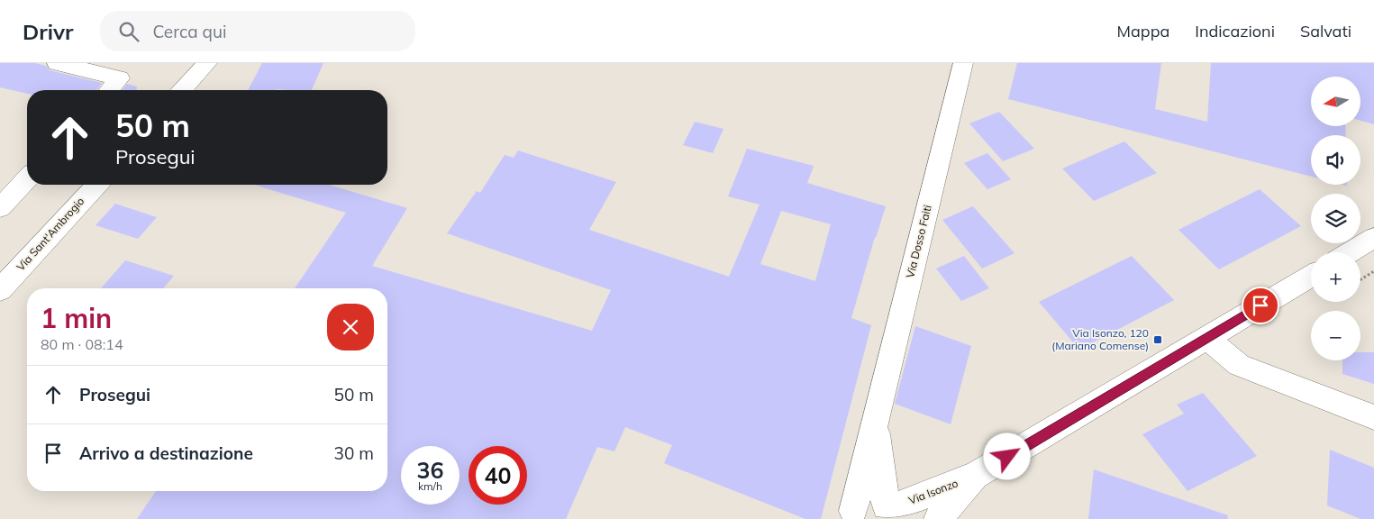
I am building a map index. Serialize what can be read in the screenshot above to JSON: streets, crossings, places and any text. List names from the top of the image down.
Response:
{
  "streets": {
    "street": ["Via Sant'Ambrogio", "Via Dosso Faiti", "Via Isonzo"]
  },
  "crossings": [
    ["Via Dosso Faiti", "Via Isonzo"]
  ],
  "places": {
    "transit": ["Via Isonzo, 120 (Mariano Comense)"]
  },
  "north": "left",
  "page": {
    "header": "Drivr",
    "search": "Cerca qui",
    "nav": ["Mappa", "Indicazioni", "Salvati"],
    "map_buttons": ["+", "−"],
    "turn": ["50 m", "Prosegui"],
    "heading": ["1 min", "80 m · 08:14"],
    "list": [
      {
        "name": "Prosegui",
        "value": "50 m"
      },
      {
        "name": "Arrivo a destinazione",
        "value": "30 m"
      }
    ],
    "speed": "36 km/h",
    "limit": "40"
  }
}
